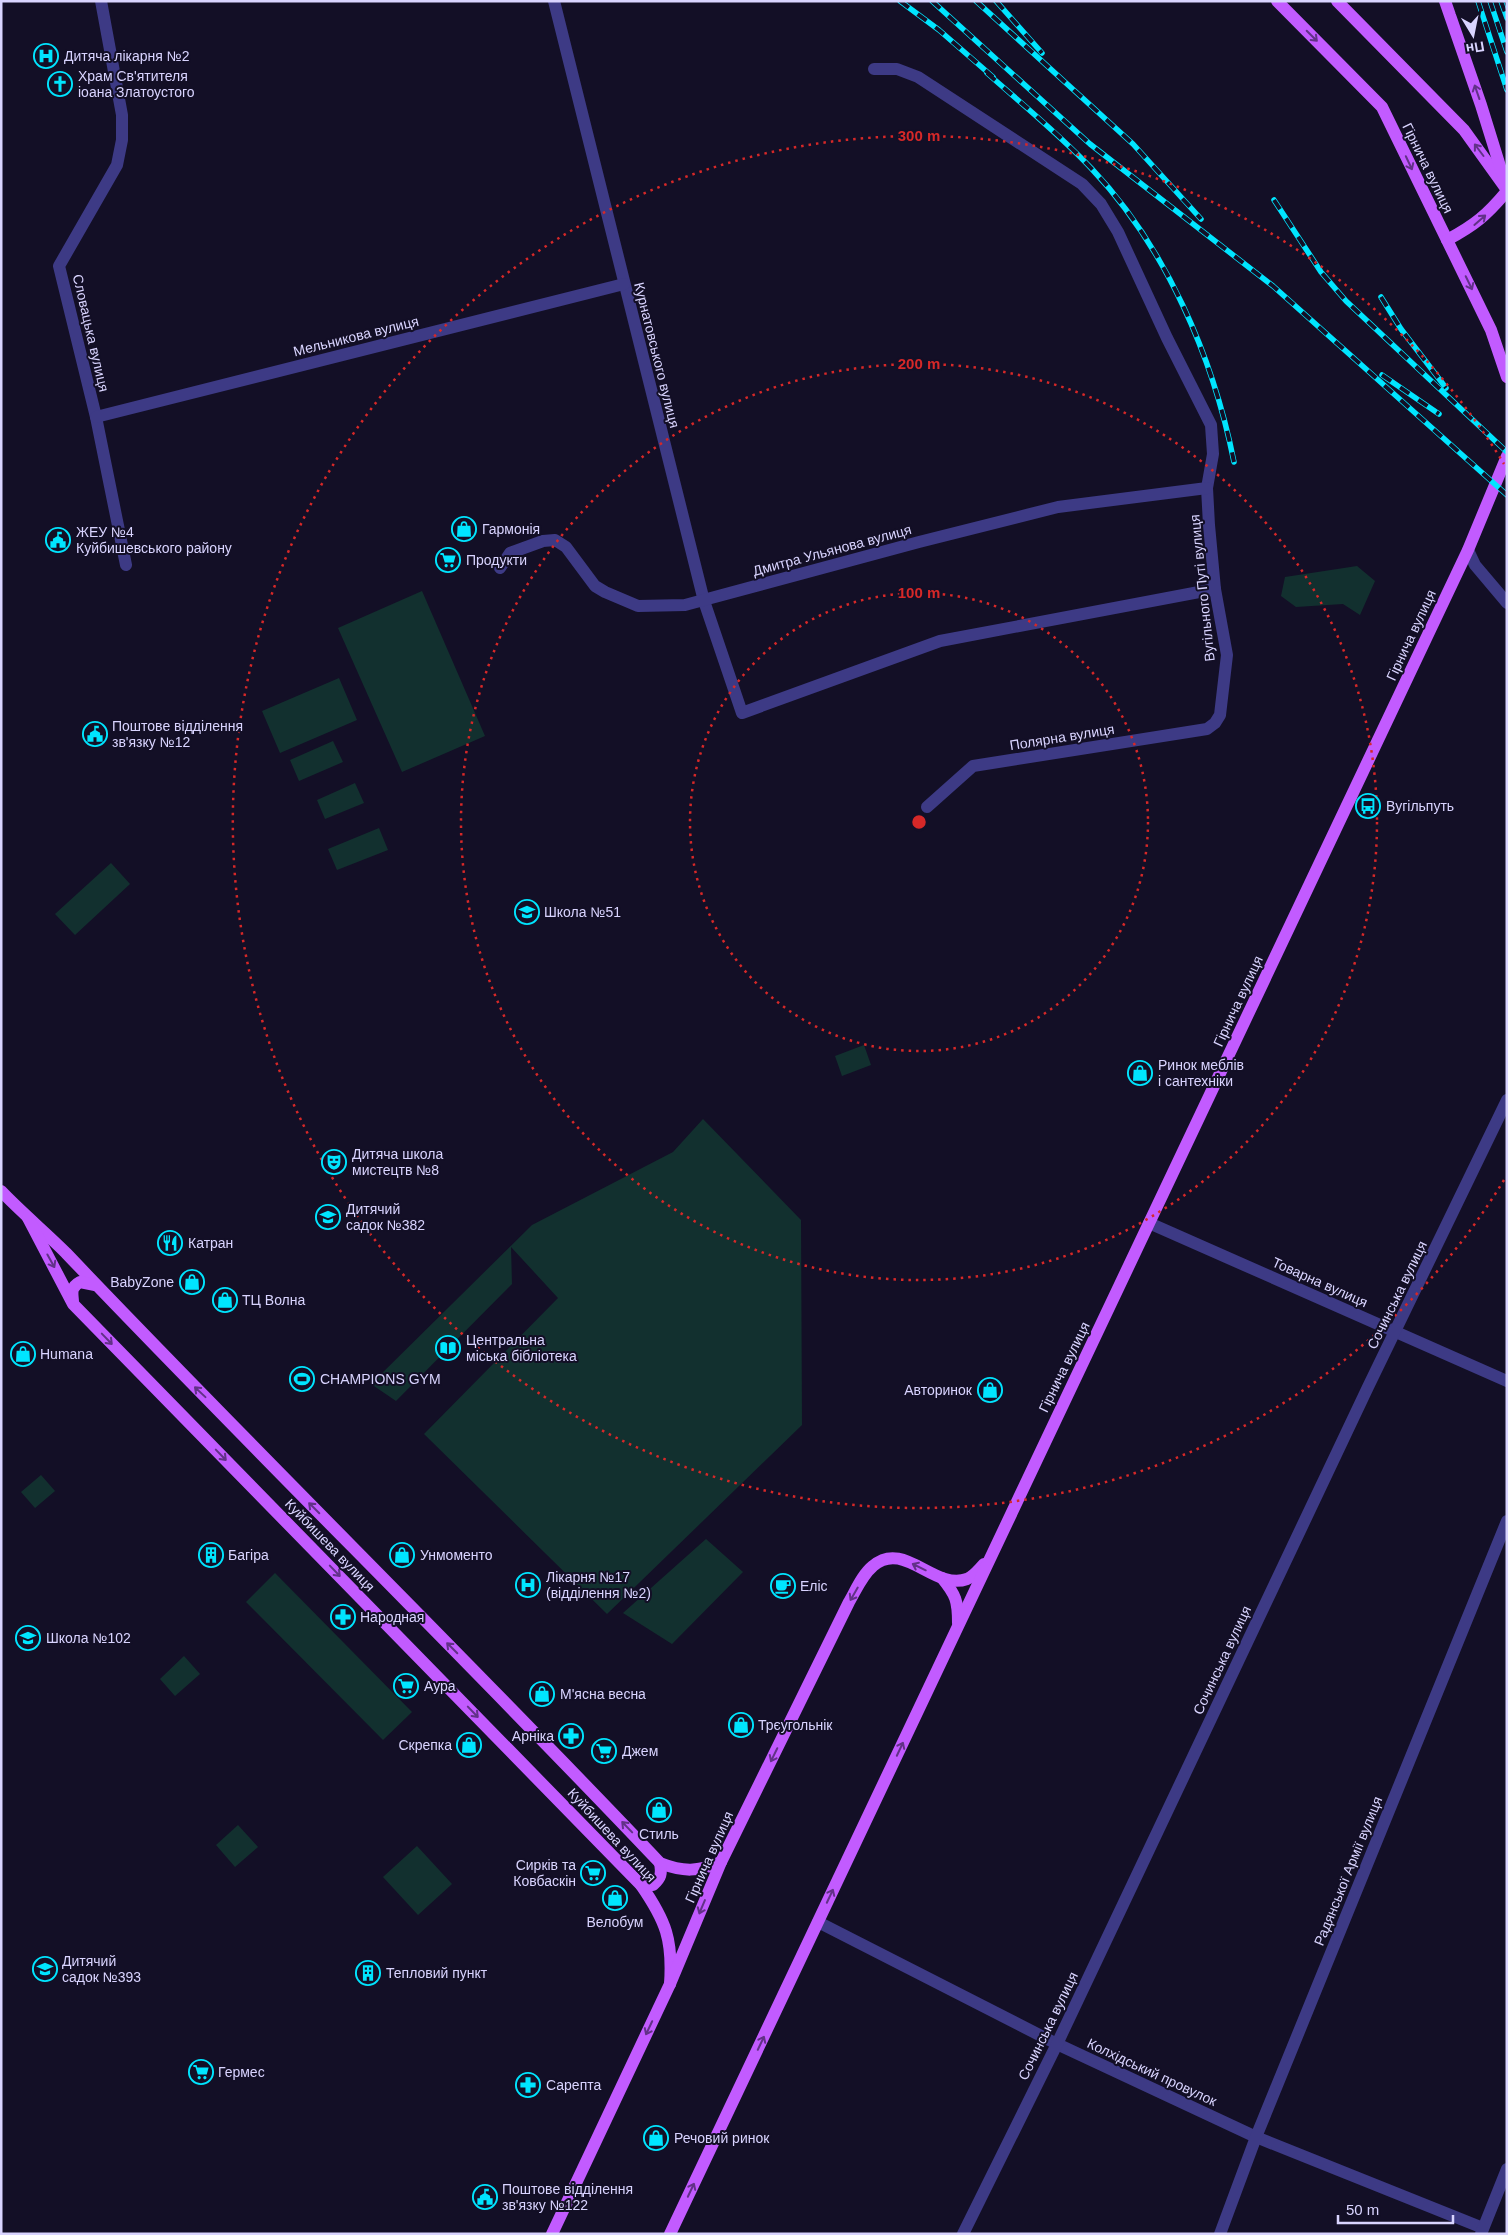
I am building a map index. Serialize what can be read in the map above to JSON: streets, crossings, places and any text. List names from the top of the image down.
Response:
{
  "streets": {
    "main road": ["Гірнича вулиця", "Куйбишева вулиця"],
    "street": [
      "Словацька вулиця",
      "Мельникова вулиця",
      "Курнатовського вулиця",
      "Дмитра Ульянова вулиця",
      "Вугільного Путі вулиця",
      "Полярна вулиця",
      "Товарна вулиця",
      "Сочинська вулиця",
      "Радянської Армії вулиця",
      "Колхідський провулок"
    ]
  },
  "crossings": [
    ["Гірнича вулиця", "Товарна вулиця"],
    ["Гірнича вулиця", "Куйбишева вулиця"],
    ["Гірнича вулиця", "Колхідський провулок"],
    ["Словацька вулиця", "Мельникова вулиця"],
    ["Мельникова вулиця", "Курнатовського вулиця"],
    ["Курнатовського вулиця", "Дмитра Ульянова вулиця"],
    ["Курнатовського вулиця", "Вугільного Путі вулиця"],
    ["Дмитра Ульянова вулиця", "Вугільного Путі вулиця"],
    ["Вугільного Путі вулиця", "Полярна вулиця"],
    ["Товарна вулиця", "Сочинська вулиця"],
    ["Сочинська вулиця", "Колхідський провулок"],
    ["Радянської Армії вулиця", "Колхідський провулок"]
  ],
  "places": {
    "hospital": ["Дитяча лікарня №2", "Лікарня №17 (відділення №2)"],
    "church": ["Храм Св'ятителя іоана Златоустого"],
    "shop": [
      "Гармонія",
      "Ринок меблів і сантехніки",
      "BabyZone",
      "ТЦ Волна",
      "Humana",
      "Авторинок",
      "Унмоменто",
      "М'ясна весна",
      "Трєугольнік",
      "Скрепка",
      "Стиль",
      "Велобум",
      "Речовий ринок"
    ],
    "public building": ["ЖЕУ №4 Куйбишевського району", "Поштове відділення зв'язку №12", "Поштове відділення зв'язку №122"],
    "supermarket": [
      "Продукти",
      "Аура",
      "Джем",
      "Сирків та Ковбаскін",
      "Гермес"
    ],
    "bus stop": ["Вугільпуть"],
    "school or university": [
      "Школа №51",
      "Дитячий садок №382",
      "Школа №102",
      "Дитячий садок №393"
    ],
    "theatre": ["Дитяча школа мистецтв №8"],
    "restaurant": ["Катран"],
    "library": ["Центральна міська бібліотека"],
    "sports": ["CHAMPIONS GYM"],
    "building": ["Багіра", "Тепловий пункт"],
    "cafe": ["Еліс"],
    "pharmacy": ["Народная", "Арніка", "Сарепта"]
  },
  "scale_bar": "50 m",
  "north": "bottom",
  "rings": ["300 m", "200 m", "100 m"]
}
